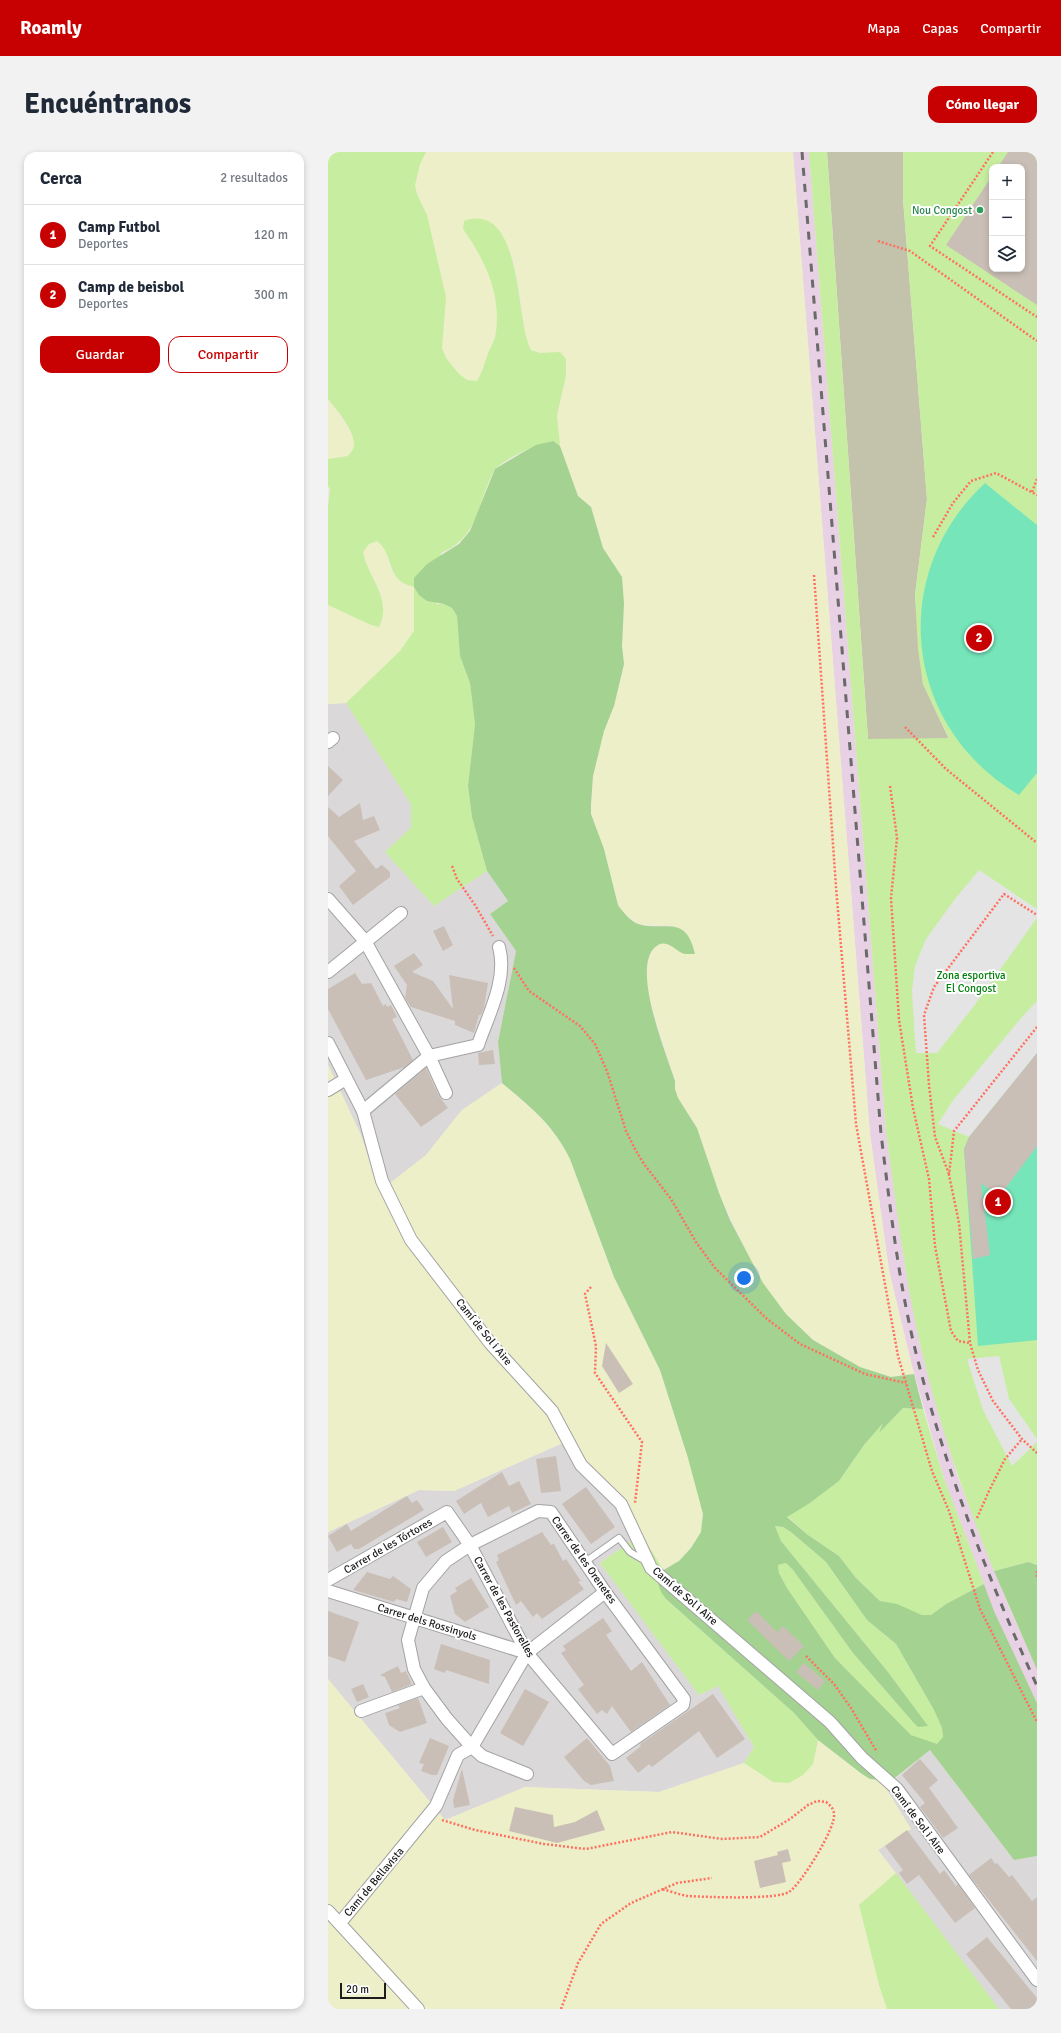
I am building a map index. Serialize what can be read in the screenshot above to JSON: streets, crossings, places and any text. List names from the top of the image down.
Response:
{
  "streets": {
    "street": [
      "Camí de Sol i Aire",
      "Carrer de les Tórtores",
      "Carrer de les Orenetes",
      "Carrer de les Pastorelles",
      "Carrer dels Rossinyols",
      "Camí de Bellavista"
    ]
  },
  "crossings": [
    ["Carrer de les Tórtores", "Carrer de les Pastorelles"],
    ["Carrer de les Orenetes", "Carrer de les Pastorelles"],
    ["Carrer de les Orenetes", "Carrer dels Rossinyols"],
    ["Carrer de les Orenetes", "Camí de Bellavista"],
    ["Carrer de les Pastorelles", "Carrer dels Rossinyols"]
  ],
  "parks": ["Zona esportiva El Congost"],
  "places": ["Nou Congost"],
  "scale_bar": "20 m",
  "page": {
    "header": "Roamly",
    "nav": ["Mapa", "Capas", "Compartir"],
    "buttons": [
      "Cómo llegar",
      ["Guardar", "Compartir"]
    ],
    "title": "Encuéntranos",
    "heading": ["Cerca", "2 resultados"],
    "map_buttons": ["+", "−"],
    "list": [
      {
        "mark": "1",
        "name": "Camp Futbol",
        "note": "Deportes",
        "value": "120 m"
      },
      {
        "mark": "2",
        "name": "Camp de beisbol",
        "note": "Deportes",
        "value": "300 m"
      }
    ],
    "pins": ["2", "1"],
    "scale": "20 m"
  }
}
